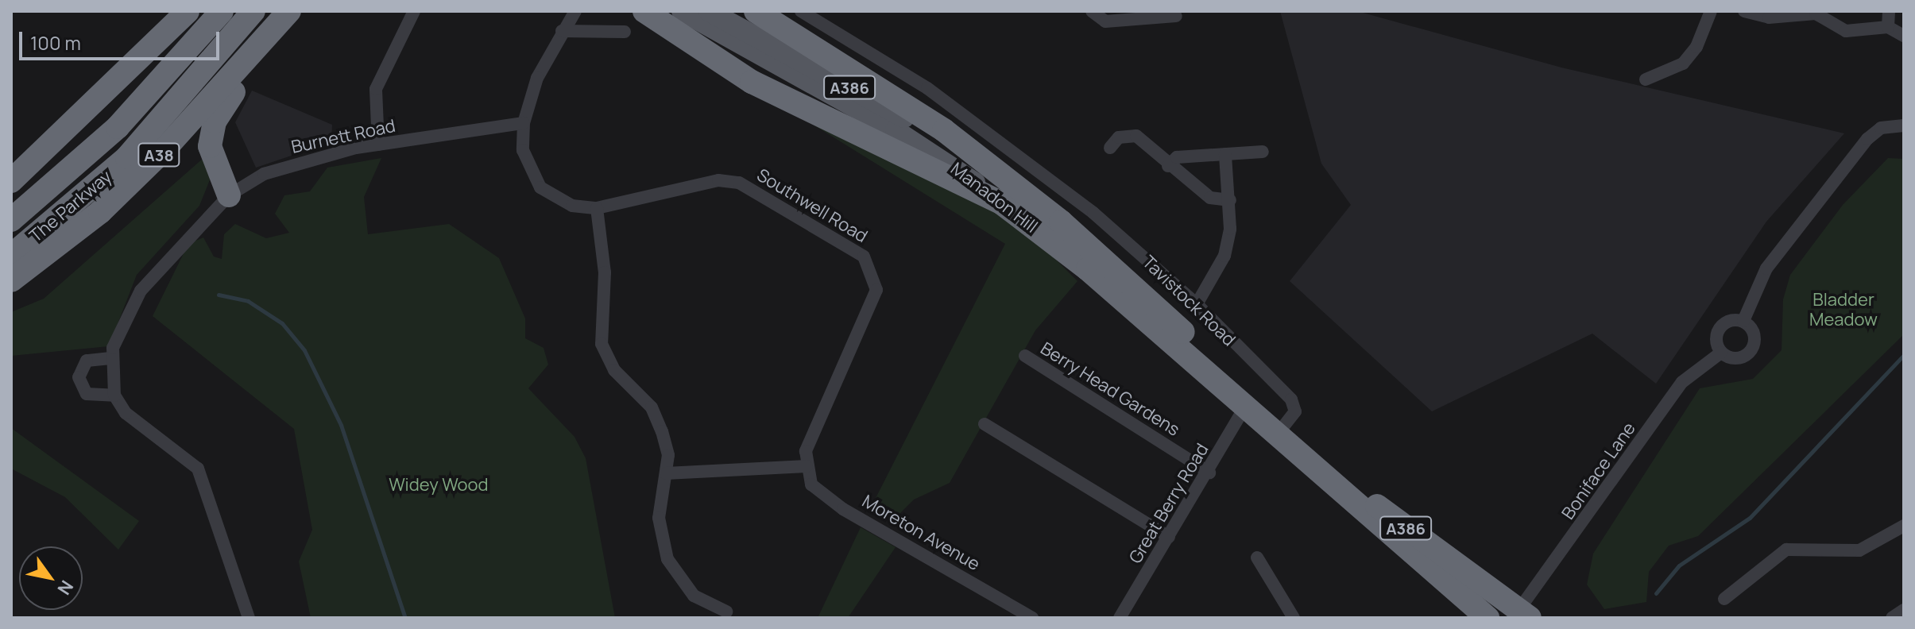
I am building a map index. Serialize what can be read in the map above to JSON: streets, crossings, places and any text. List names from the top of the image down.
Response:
{
  "streets": {
    "highway": [
      "A386",
      "A38",
      "Manadon Hill",
      "The Parkway"
    ],
    "street": [
      "Burnett Road",
      "Southwell Road",
      "Tavistock Road",
      "Berry Head Gardens",
      "Boniface Lane",
      "Great Berry Road",
      "Moreton Avenue"
    ]
  },
  "crossings": [
    ["A386", "Manadon Hill"],
    ["A386", "Tavistock Road"],
    ["A386", "Boniface Lane"],
    ["Burnett Road", "Southwell Road"],
    ["Manadon Hill", "Tavistock Road"],
    ["Manadon Hill", "Great Berry Road"],
    ["Southwell Road", "Moreton Avenue"],
    ["Berry Head Gardens", "Great Berry Road"]
  ],
  "parks": ["Bladder Meadow", "Widey Wood"],
  "scale_bar": "100 m",
  "north": "bottom right"
}
